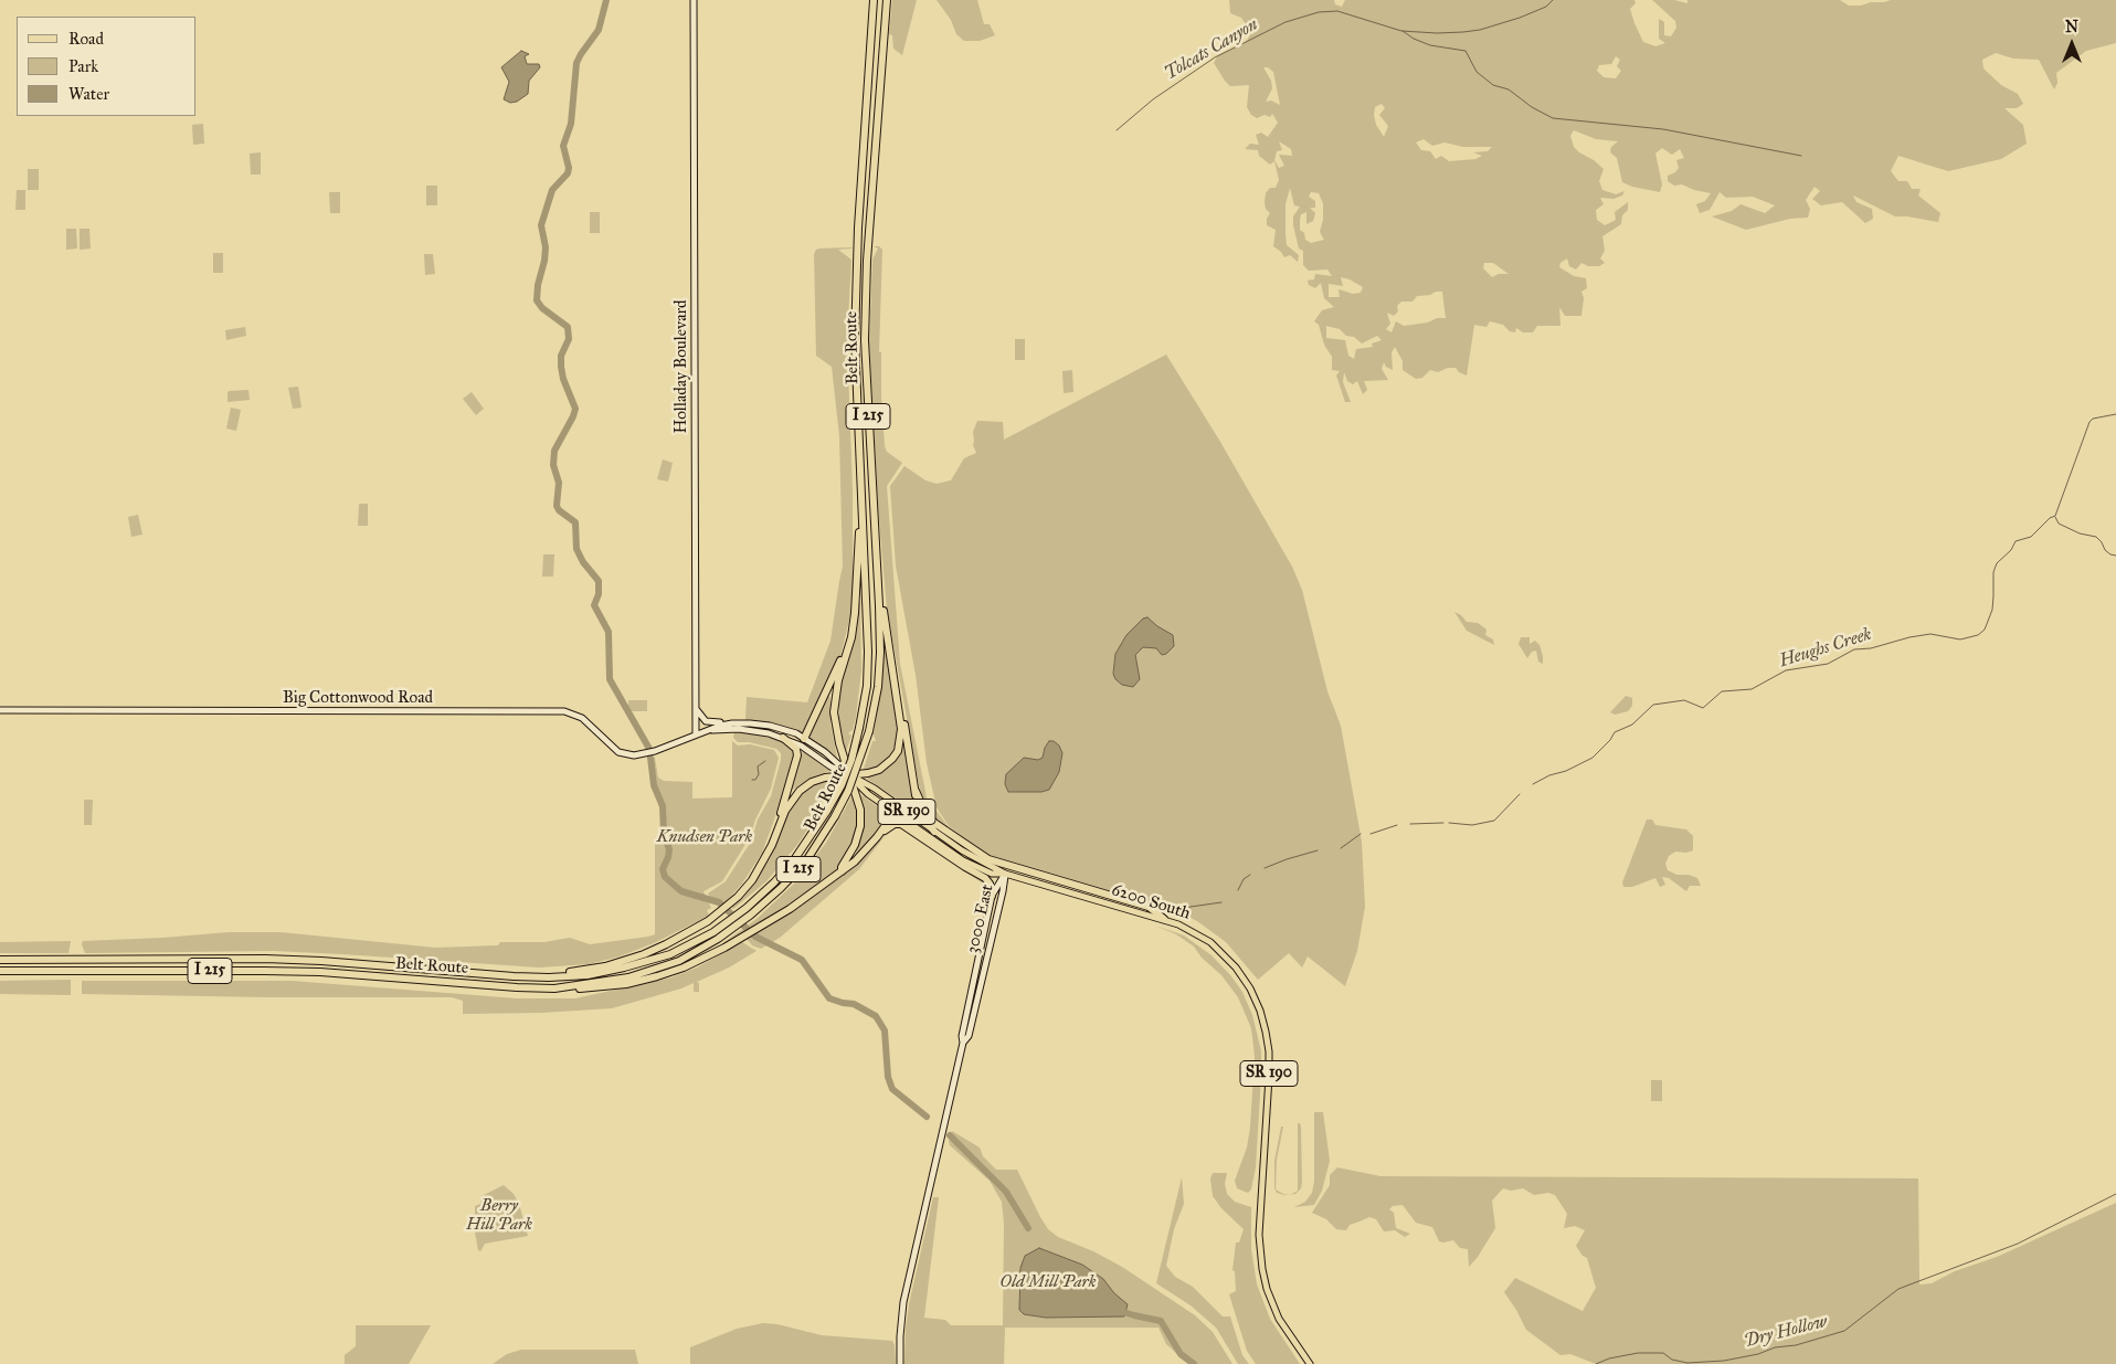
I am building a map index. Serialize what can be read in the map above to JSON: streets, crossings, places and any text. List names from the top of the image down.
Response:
{
  "streets": {
    "highway": ["Belt Route", "I 215"],
    "main road": [
      "Holladay Boulevard",
      "Big Cottonwood Road",
      "SR 190",
      "6200 South",
      "3000 East"
    ]
  },
  "crossings": [
    ["Holladay Boulevard", "Big Cottonwood Road"],
    ["Holladay Boulevard", "6200 South"],
    ["Big Cottonwood Road", "6200 South"],
    ["6200 South", "3000 East"]
  ],
  "water": ["Tolcats Canyon", "Heughs Creek", "Dry Hollow"],
  "parks": ["Knudsen Park", "Berry Hill Park", "Old Mill Park"],
  "legend": ["Road", "Park", "Water"],
  "north": "top"
}
